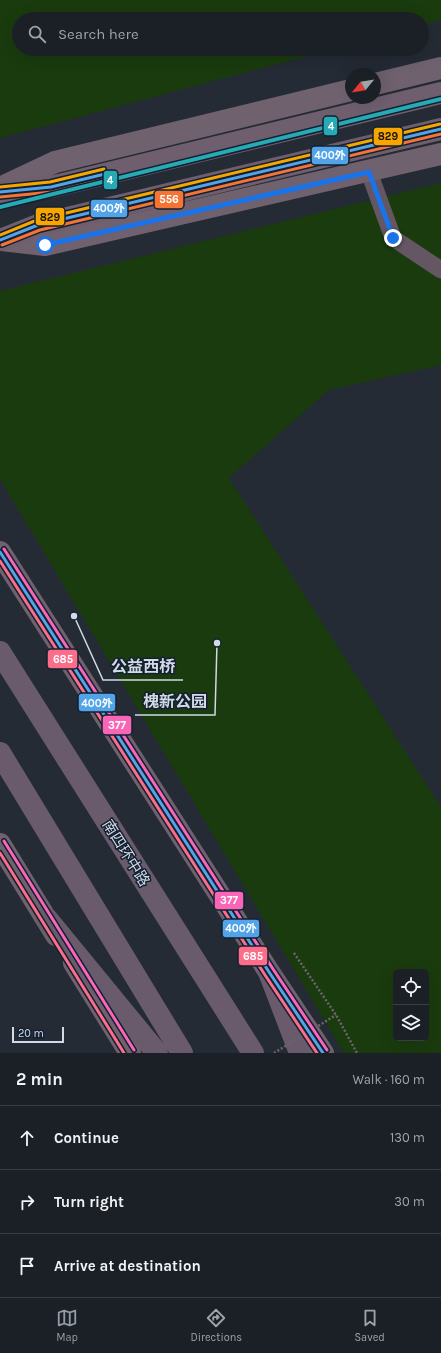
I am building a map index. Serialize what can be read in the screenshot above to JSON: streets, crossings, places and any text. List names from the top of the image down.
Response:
{
  "streets": {
    "highway": ["南四环中路"]
  },
  "places": ["公益西桥", "槐新公园"],
  "lines": [
    "transit line 4",
    "transit line 829",
    "transit line 400外",
    "transit line 556",
    "transit line 377",
    "transit line 685"
  ],
  "scale_bar": "20 m",
  "north": "bottom left",
  "page": {
    "search": "Search here",
    "scale": "20 m",
    "heading": ["2 min", "Walk · 160 m"],
    "list": [
      ["Continue", "130 m"],
      ["Turn right", "30 m"],
      "Arrive at destination"
    ],
    "nav": ["Map", "Directions", "Saved"]
  }
}
